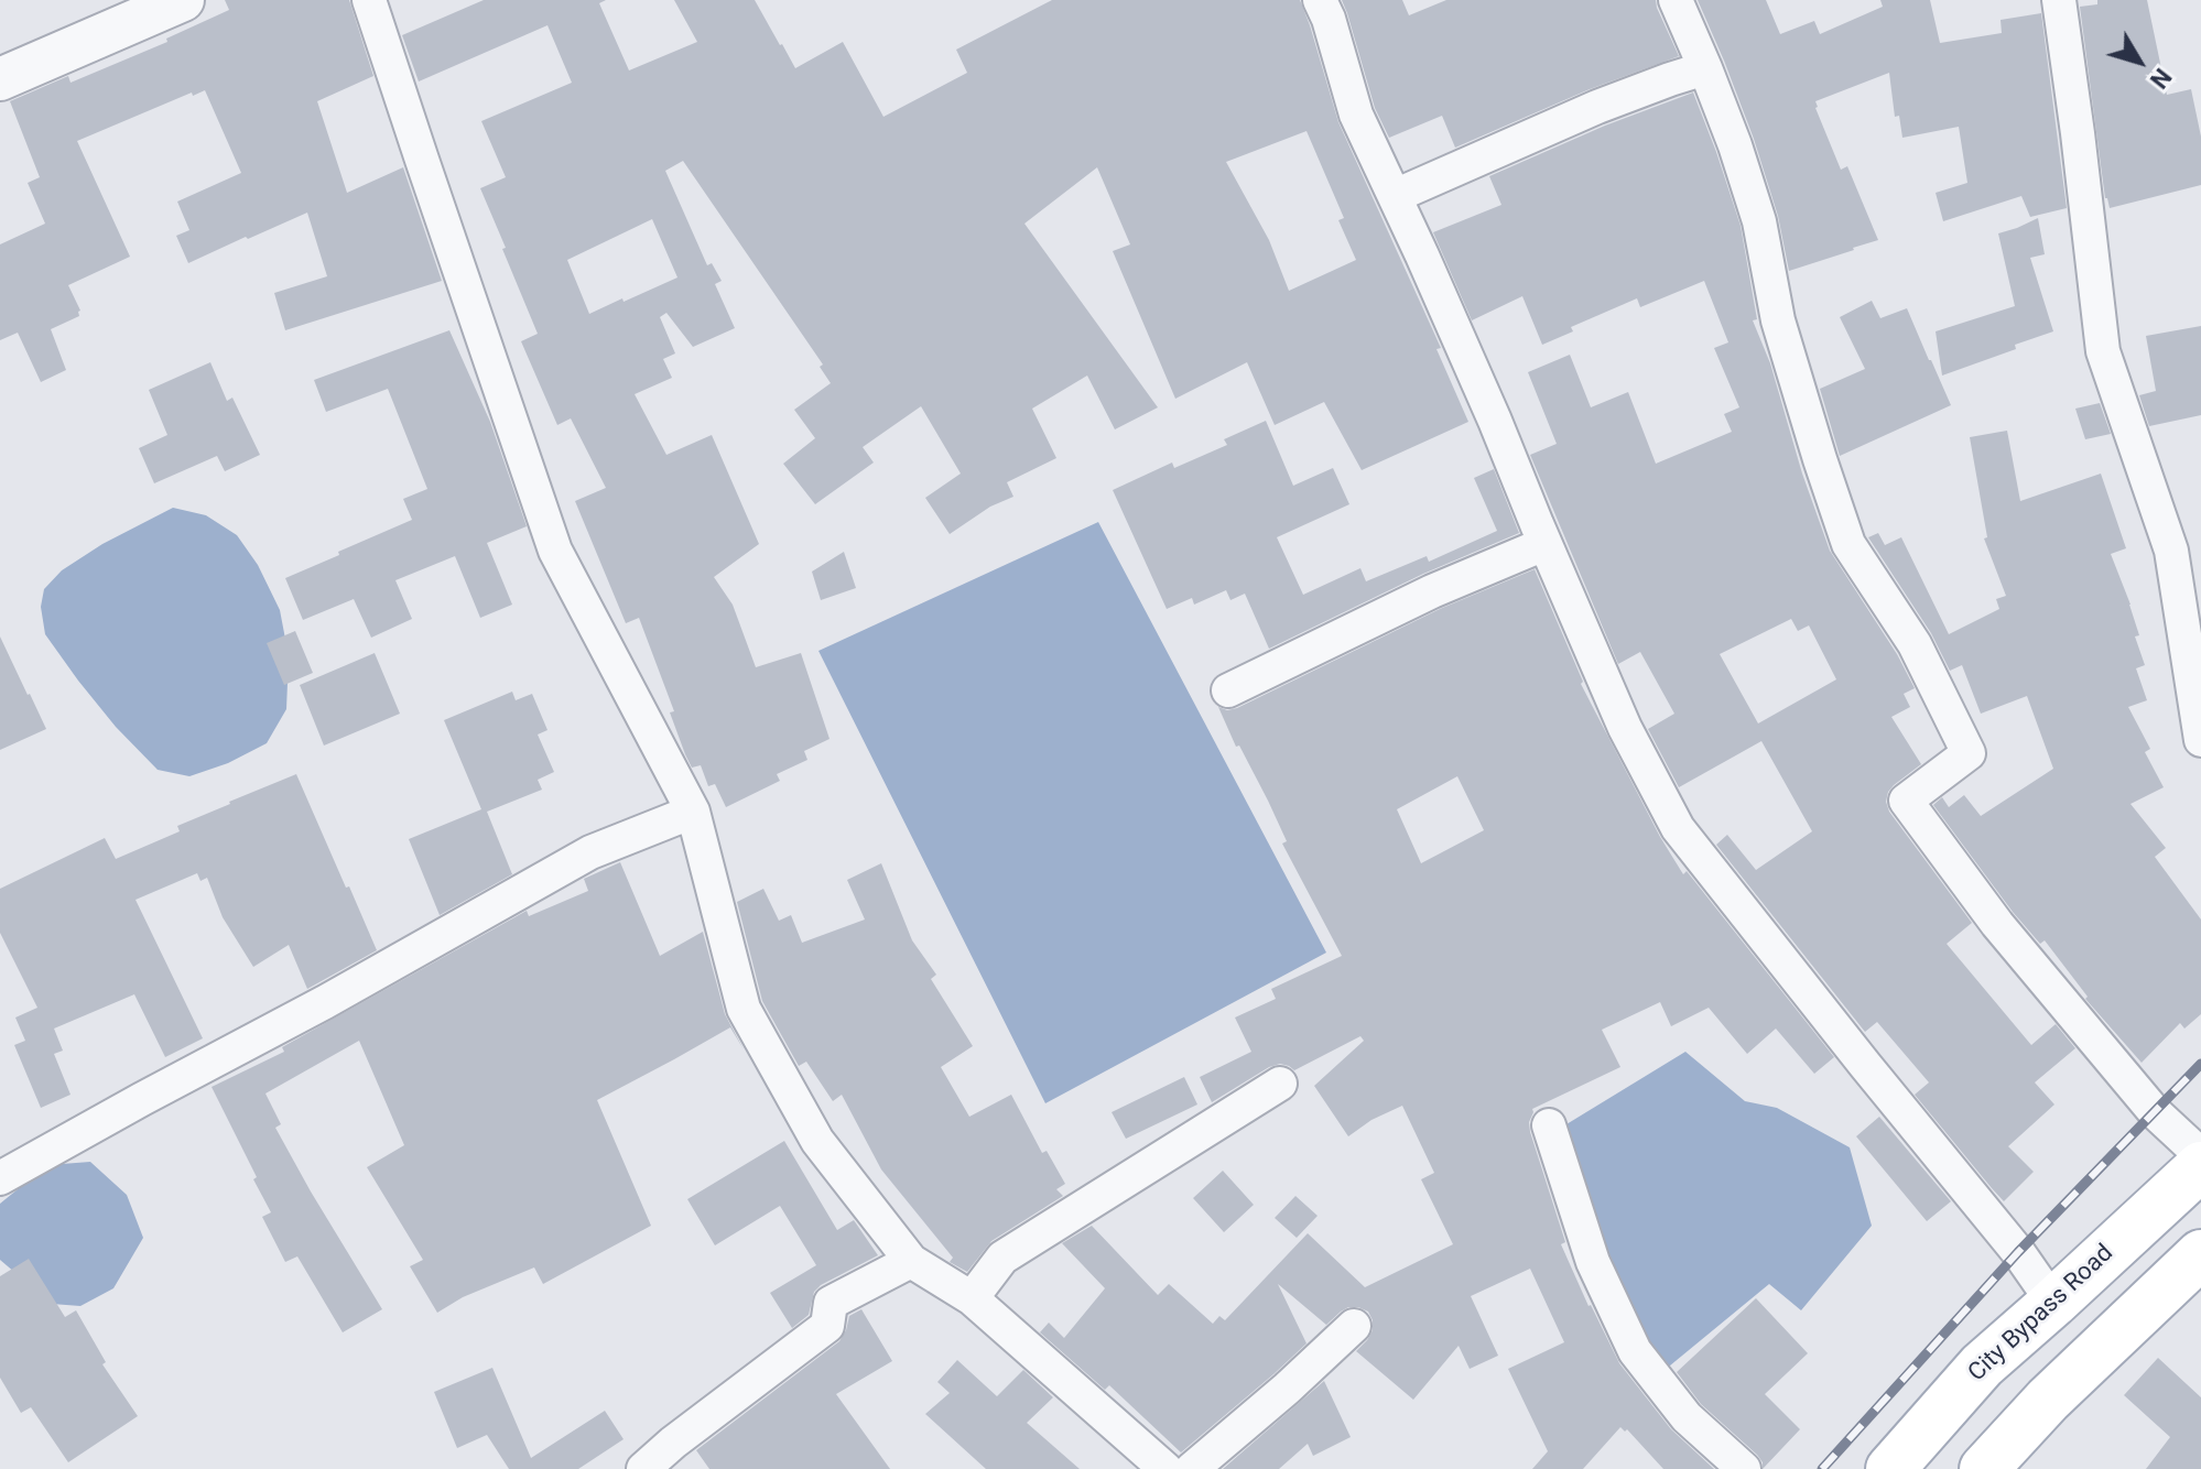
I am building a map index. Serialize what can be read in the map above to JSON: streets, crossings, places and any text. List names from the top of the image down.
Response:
{
  "streets": {
    "main road": ["City Bypass Road"]
  },
  "north": "bottom right"
}
